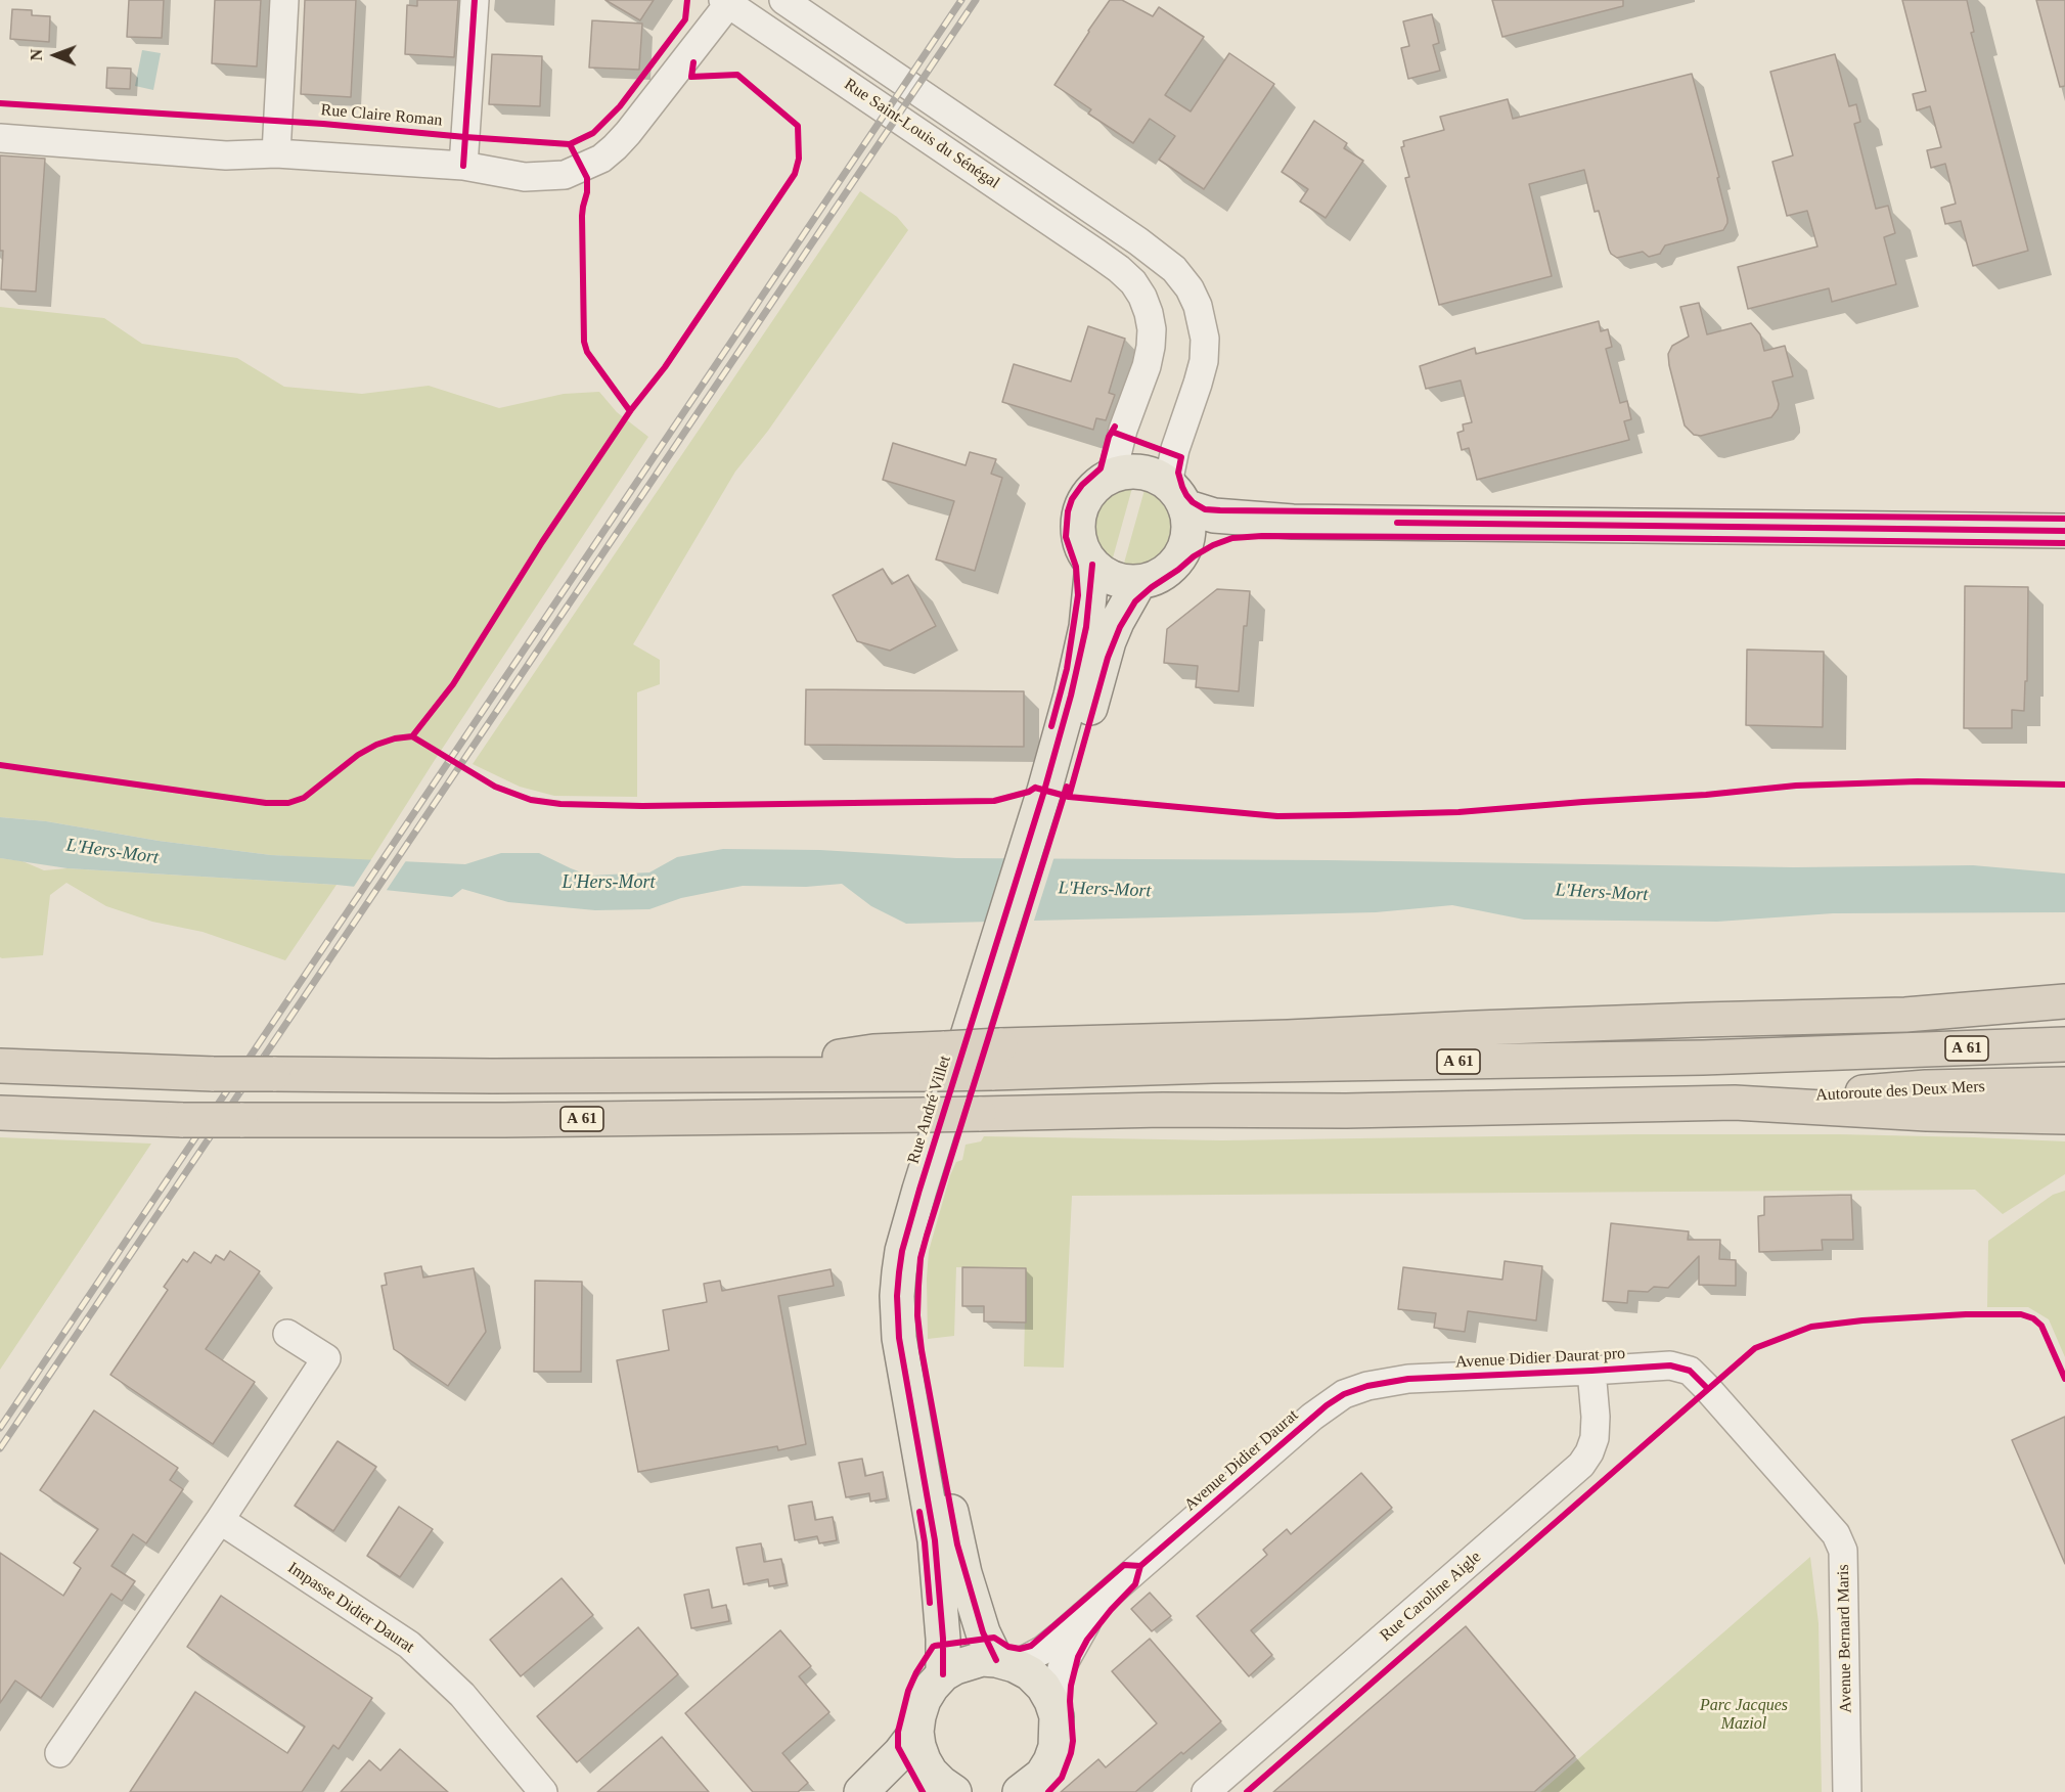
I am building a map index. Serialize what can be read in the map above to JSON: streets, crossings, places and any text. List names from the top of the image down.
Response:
{
  "streets": {
    "highway": ["A 61", "Autoroute des Deux Mers"],
    "main road": ["Rue André Villet"],
    "street": [
      "Rue Saint-Louis du Sénégal",
      "Avenue Didier Daurat pro",
      "Avenue Didier Daurat",
      "Rue Caroline Aigle",
      "Impasse Didier Daurat",
      "Avenue Bernard Maris"
    ],
    "cycle path": ["Rue Claire Roman"]
  },
  "crossings": [
    ["Rue Saint-Louis du Sénégal", "Rue André Villet"],
    ["A 61", "Autoroute des Deux Mers"],
    ["Rue André Villet", "Avenue Didier Daurat"],
    ["Avenue Didier Daurat pro", "Avenue Didier Daurat"],
    ["Avenue Didier Daurat pro", "Rue Caroline Aigle"],
    ["Avenue Didier Daurat pro", "Avenue Bernard Maris"]
  ],
  "water": ["L'Hers-Mort"],
  "parks": ["Parc Jacques Maziol"],
  "north": "left"
}
